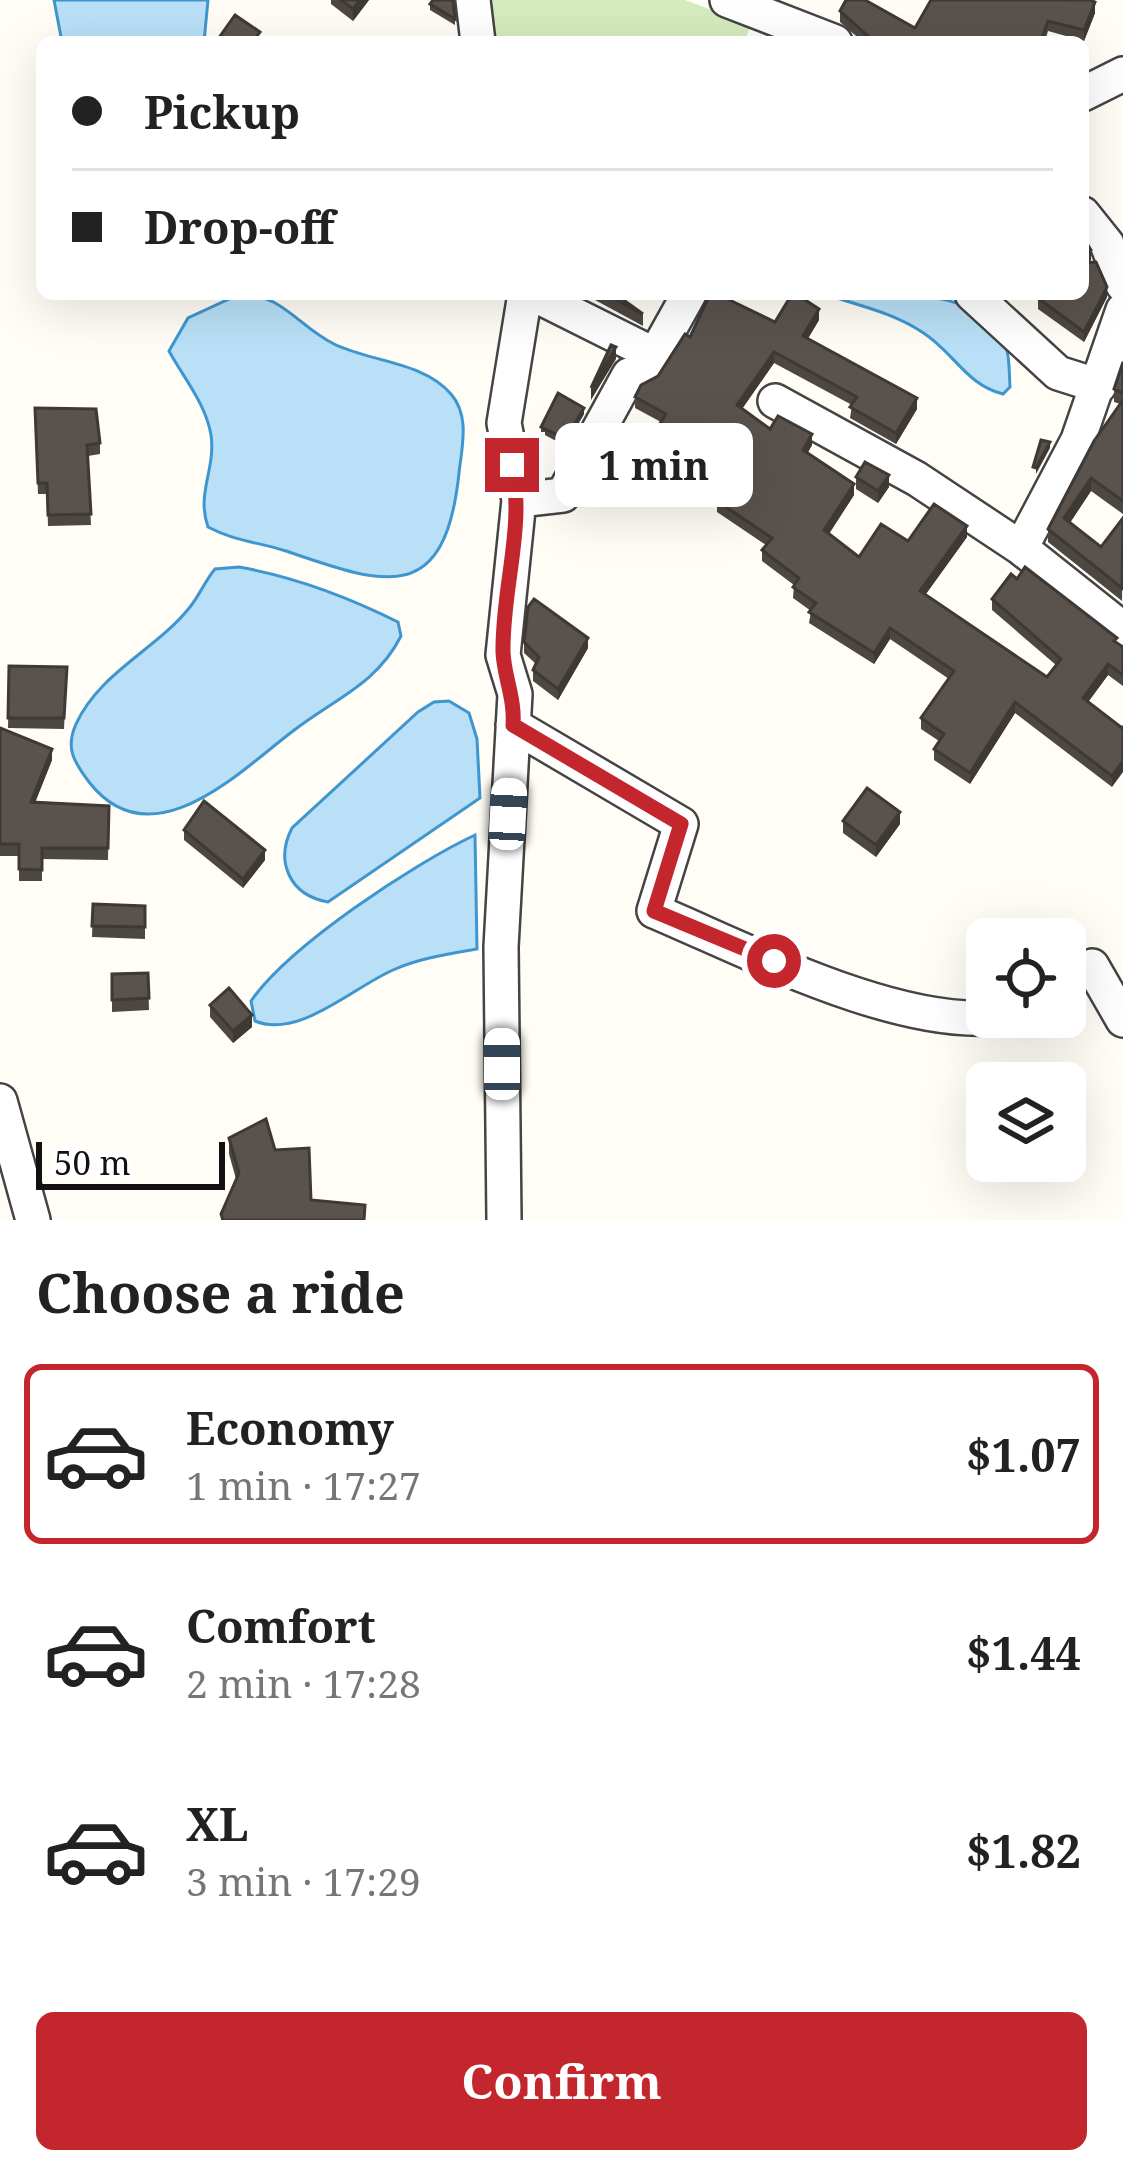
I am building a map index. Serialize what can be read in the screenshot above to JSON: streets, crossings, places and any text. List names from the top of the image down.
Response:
{
  "scale_bar": "50 m",
  "page": {
    "banner": ["Pickup", "Drop-off"],
    "bubble": "1 min",
    "scale": "50 m",
    "heading": "Choose a ride",
    "list": [
      {
        "name": "Economy",
        "note": "1 min · 17:27",
        "value": "$1.07"
      },
      {
        "name": "Comfort",
        "note": "2 min · 17:28",
        "value": "$1.44"
      },
      {
        "name": "XL",
        "note": "3 min · 17:29",
        "value": "$1.82"
      }
    ],
    "buttons": "Confirm"
  }
}
